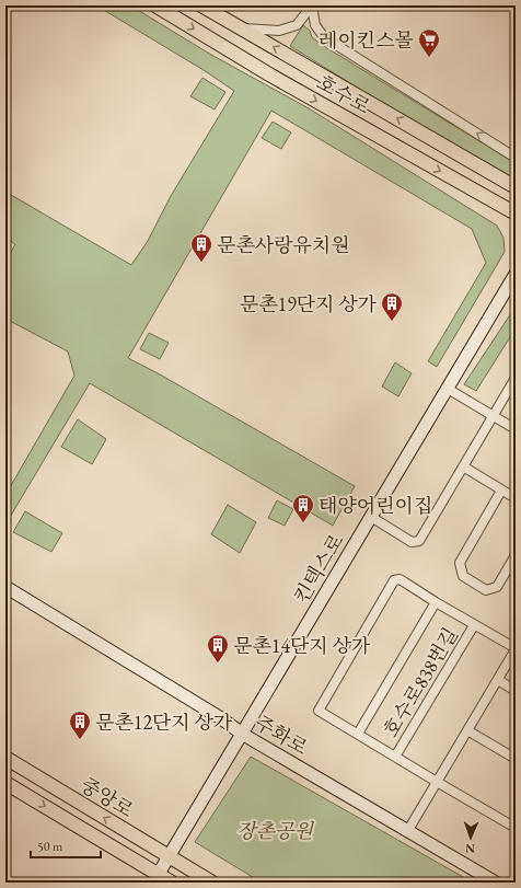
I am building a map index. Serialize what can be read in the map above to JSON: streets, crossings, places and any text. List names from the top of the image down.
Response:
{
  "streets": {
    "main road": ["호수로", "중앙로"],
    "street": ["킨텍스로", "호수로838번길", "주화로"]
  },
  "crossings": [
    ["킨텍스로", "주화로"],
    ["킨텍스로", "중앙로"],
    ["호수로838번길", "주화로"]
  ],
  "parks": ["장촌공원"],
  "places": {
    "supermarket": ["레이킨스몰"],
    "building": [
      "문촌사랑유치원",
      "문촌19단지 상가",
      "태양어린이집",
      "문촌14단지 상가",
      "문촌12단지 상가"
    ]
  },
  "scale_bar": "50 m",
  "north": "bottom"
}
